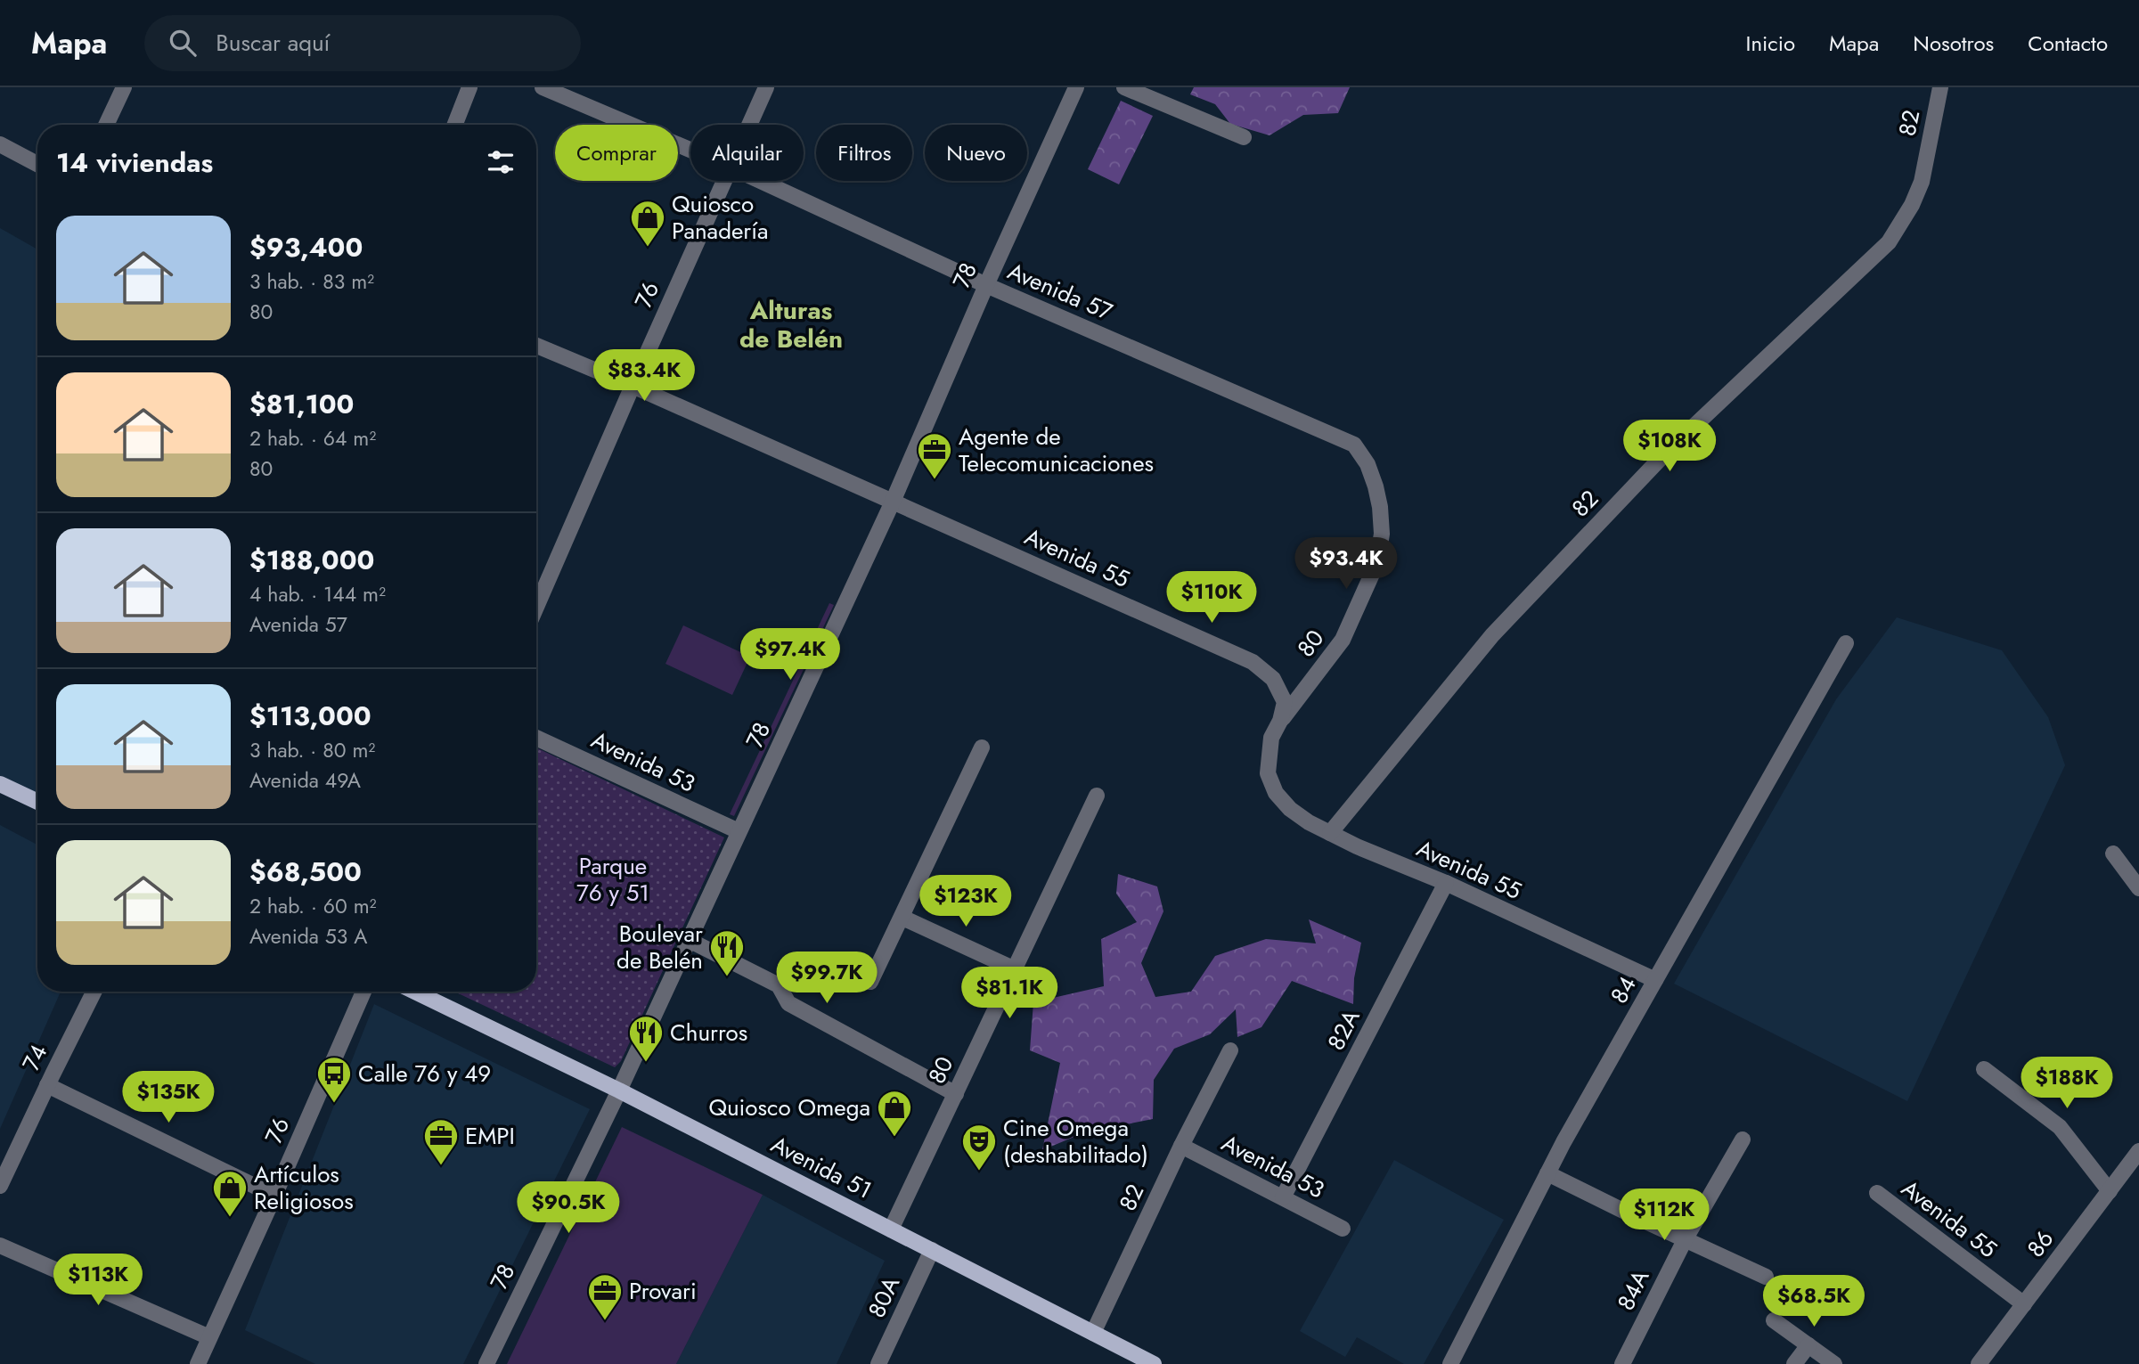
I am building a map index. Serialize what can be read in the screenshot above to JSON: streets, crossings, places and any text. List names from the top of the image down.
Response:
{
  "streets": {
    "main road": ["Avenida 51"],
    "street": [
      "82",
      "78",
      "Avenida 57",
      "76",
      "Avenida 55",
      "80",
      "Avenida 53",
      "84",
      "82A",
      "74",
      "86",
      "84A",
      "80A"
    ]
  },
  "crossings": [
    ["82", "Avenida 55"],
    ["82", "Avenida 53"],
    ["82", "Avenida 51"],
    ["78", "Avenida 57"],
    ["78", "Avenida 55"],
    ["78", "Avenida 53"],
    ["78", "Avenida 51"],
    ["Avenida 57", "80"],
    ["76", "Avenida 55"],
    ["Avenida 55", "80"],
    ["Avenida 55", "84"],
    ["Avenida 55", "82A"],
    ["Avenida 55", "86"],
    ["80", "Avenida 51"],
    ["Avenida 53", "82A"],
    ["Avenida 51", "80A"]
  ],
  "districts": ["Alturas de Belén"],
  "parks": ["Parque 76 y 51"],
  "places": {
    "shop": ["Quiosco Panadería", "Quiosco Omega", "Artículos Religiosos"],
    "office": ["Agente de Telecomunicaciones", "EMPI", "Provari"],
    "restaurant": ["Boulevar de Belén", "Churros"],
    "bus stop": ["Calle 76 y 49"],
    "theatre": ["Cine Omega (deshabilitado)"]
  },
  "page": {
    "header": "Mapa",
    "search": "Buscar aquí",
    "nav": [
      "Inicio",
      "Mapa",
      "Nosotros",
      "Contacto"
    ],
    "chip": [
      "Comprar",
      "Alquilar",
      "Filtros",
      "Nuevo"
    ],
    "heading": "14 viviendas",
    "list": [
      {
        "name": "$93,400",
        "note": "3 hab. · 83 m² · 80"
      },
      {
        "name": "$81,100",
        "note": "2 hab. · 64 m² · 80"
      },
      {
        "name": "$188,000",
        "note": "4 hab. · 144 m² · Avenida 57"
      },
      {
        "name": "$113,000",
        "note": "3 hab. · 80 m² · Avenida 49A"
      },
      {
        "name": "$68,500",
        "note": "2 hab. · 60 m² · Avenida 53 A"
      }
    ],
    "price": [
      "$83.4K",
      "$108K",
      "$93.4K",
      "$110K",
      "$97.4K",
      "$123K",
      "$99.7K",
      "$81.1K",
      "$188K",
      "$135K",
      "$90.5K",
      "$112K",
      "$113K",
      "$68.5K"
    ]
  }
}
